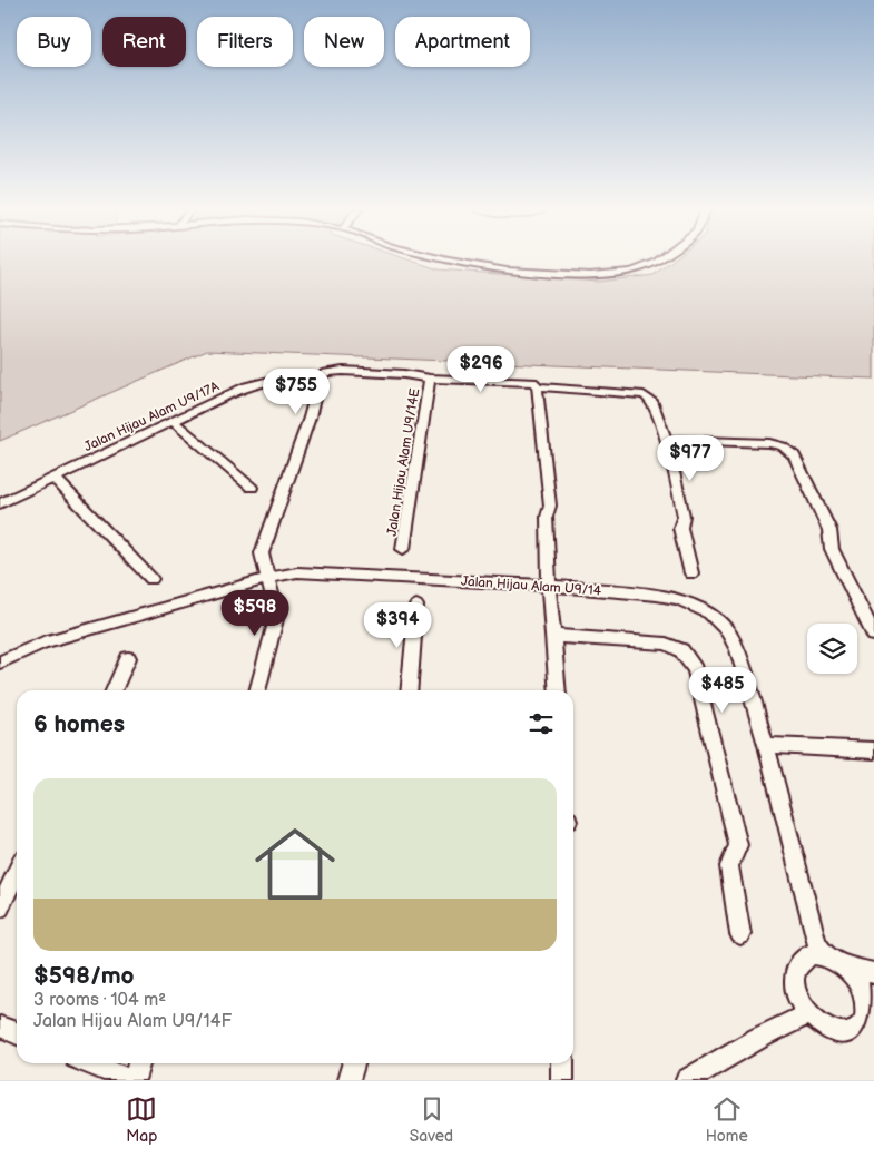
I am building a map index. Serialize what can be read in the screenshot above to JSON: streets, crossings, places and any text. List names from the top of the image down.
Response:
{
  "streets": {
    "street": ["Jalan Hijau Alam U9/17A", "Jalan Hijau Alam U9/14E", "Jalan Hijau Alam U9/14"]
  },
  "crossings": [
    ["Jalan Hijau Alam U9/17A", "Jalan Hijau Alam U9/14E"]
  ],
  "page": {
    "chip": [
      "Buy",
      "Rent",
      "Filters",
      "New",
      "Apartment"
    ],
    "price": [
      "$296",
      "$755",
      "$977",
      "$598",
      "$394",
      "$485"
    ],
    "heading": "6 homes",
    "list": [
      {
        "name": "$598/mo",
        "note": "3 rooms · 104 m² · Jalan Hijau Alam U9/14F"
      }
    ],
    "tabs": ["Map", "Saved", "Home"]
  }
}
